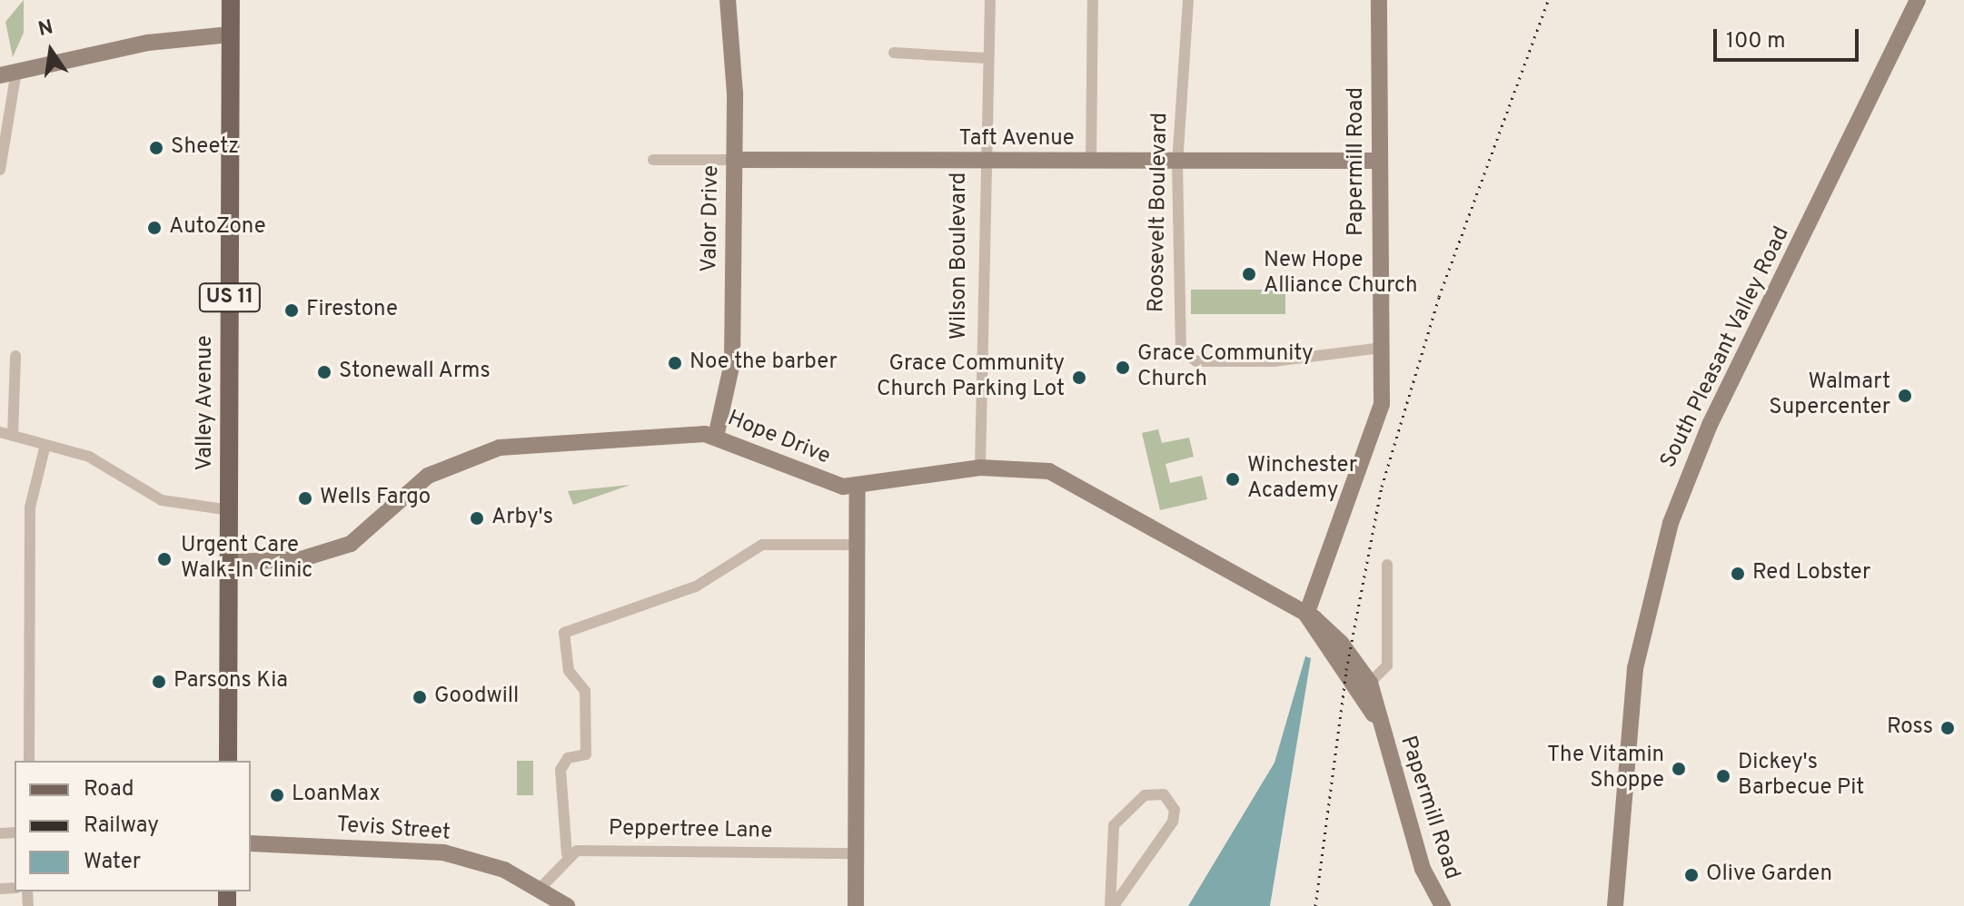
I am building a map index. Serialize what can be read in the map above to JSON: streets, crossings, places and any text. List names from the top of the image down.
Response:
{
  "streets": {
    "main road": ["US 11", "Valley Avenue"],
    "street": [
      "Taft Avenue",
      "Papermill Road",
      "Roosevelt Boulevard",
      "Valor Drive",
      "Wilson Boulevard",
      "South Pleasant Valley Road",
      "Hope Drive",
      "Tevis Street",
      "Peppertree Lane"
    ]
  },
  "crossings": [
    ["Taft Avenue", "Papermill Road"],
    ["Taft Avenue", "Roosevelt Boulevard"],
    ["Taft Avenue", "Valor Drive"],
    ["Taft Avenue", "Wilson Boulevard"],
    ["Papermill Road", "Roosevelt Boulevard"],
    ["Papermill Road", "Hope Drive"],
    ["Valor Drive", "Hope Drive"],
    ["Wilson Boulevard", "Hope Drive"],
    ["Valley Avenue", "Hope Drive"]
  ],
  "places": [
    "Sheetz",
    "AutoZone",
    "New Hope Alliance Church",
    "Firestone",
    "Noe the barber",
    "Grace Community Church",
    "Stonewall Arms",
    "Grace Community Church Parking Lot",
    "Walmart Supercenter",
    "Winchester Academy",
    "Wells Fargo",
    "Arby's",
    "Urgent Care Walk-In Clinic",
    "Red Lobster",
    "Parsons Kia",
    "Goodwill",
    "Ross",
    "The Vitamin Shoppe",
    "Dickey's Barbecue Pit",
    "LoanMax",
    "Olive Garden"
  ],
  "legend": ["Road", "Railway", "Water"],
  "scale_bar": "100 m",
  "north": "top"
}
